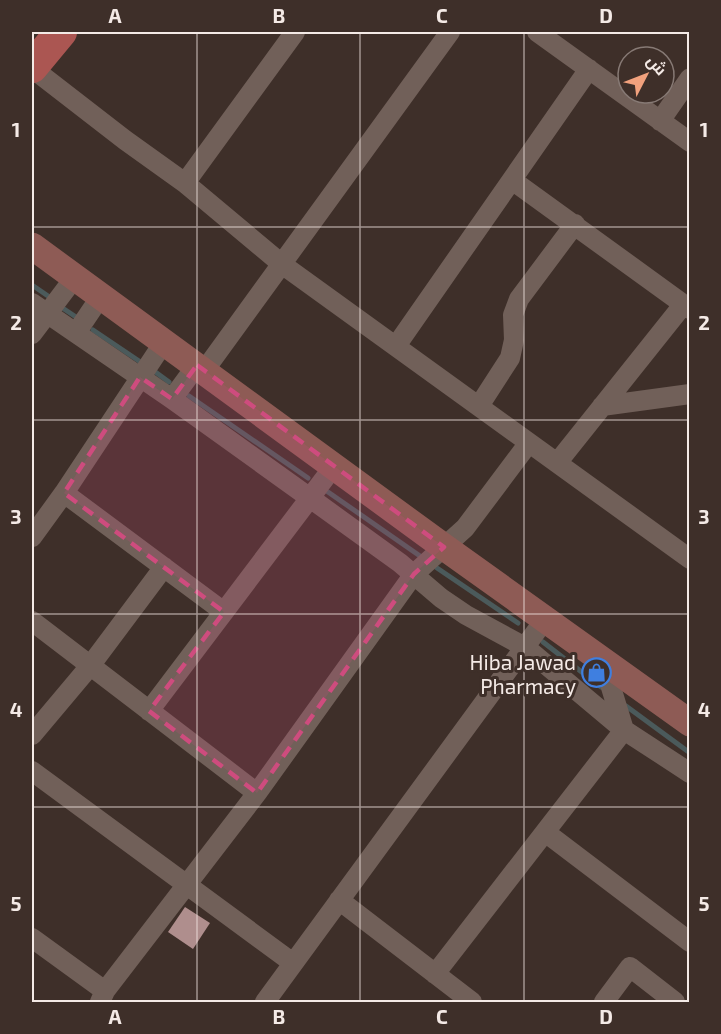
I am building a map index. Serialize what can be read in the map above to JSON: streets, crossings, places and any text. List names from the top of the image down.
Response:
{
  "places": {
    "shop": ["Hiba Jawad Pharmacy"]
  },
  "north": "top right",
  "grid": {
    "columns": [
      "A",
      "B",
      "C",
      "D"
    ],
    "rows": [
      "1",
      "2",
      "3",
      "4",
      "5"
    ]
  }
}
